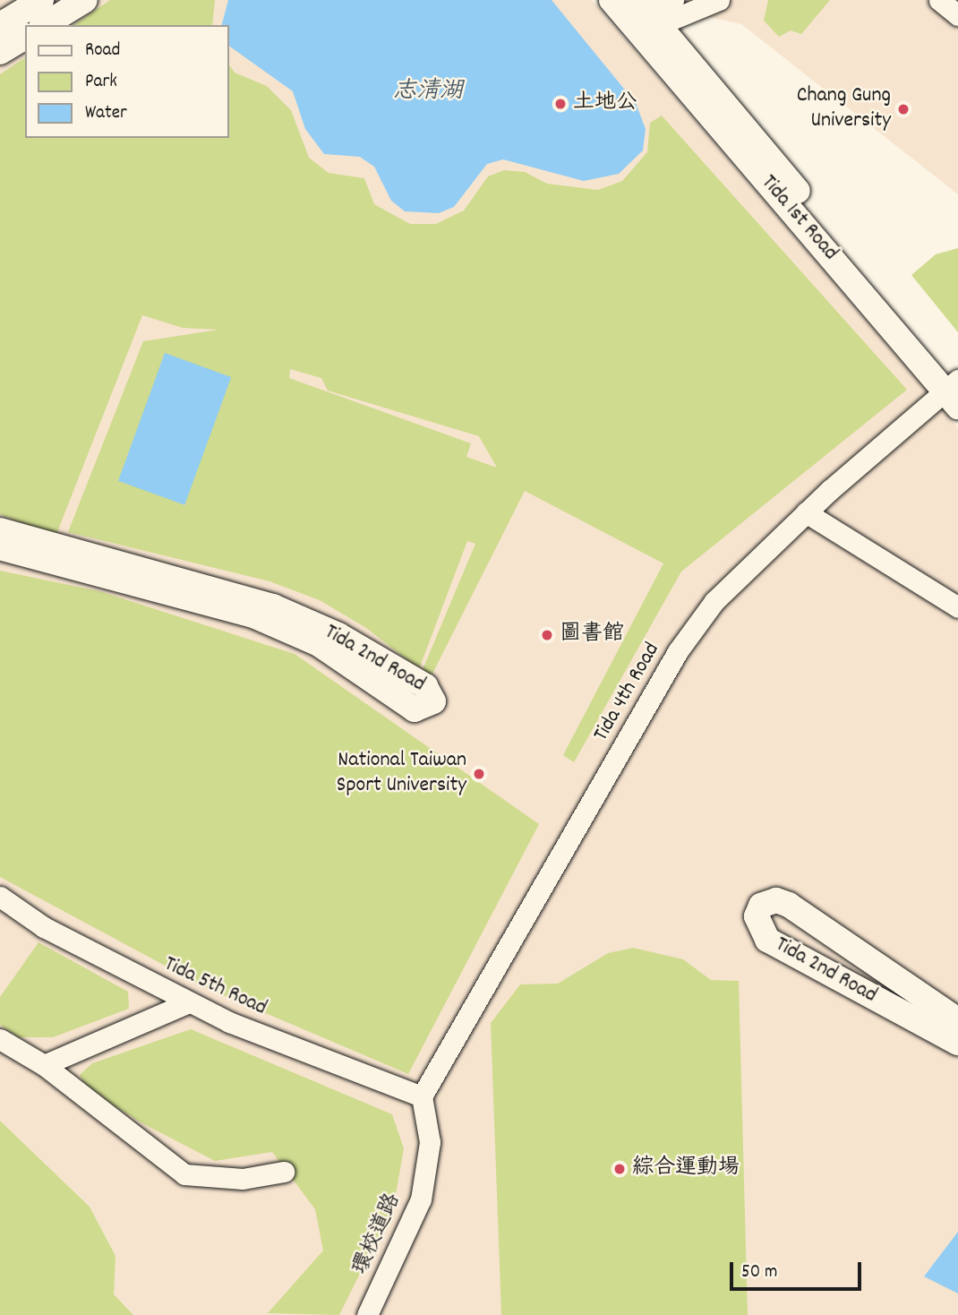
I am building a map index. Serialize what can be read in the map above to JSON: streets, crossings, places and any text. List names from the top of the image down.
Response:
{
  "streets": {
    "street": [
      "Tida 1st Road",
      "Tida 2nd Road",
      "Tida 4th Road",
      "Tida 5th Road",
      "環校道路"
    ]
  },
  "crossings": [
    ["Tida 1st Road", "Tida 4th Road"],
    ["Tida 4th Road", "Tida 5th Road"],
    ["Tida 4th Road", "環校道路"],
    ["Tida 5th Road", "環校道路"]
  ],
  "water": ["志清湖"],
  "places": [
    "土地公",
    "Chang Gung University",
    "圖書館",
    "National Taiwan Sport University",
    "綜合運動場"
  ],
  "legend": ["Road", "Park", "Water"],
  "scale_bar": "50 m"
}
